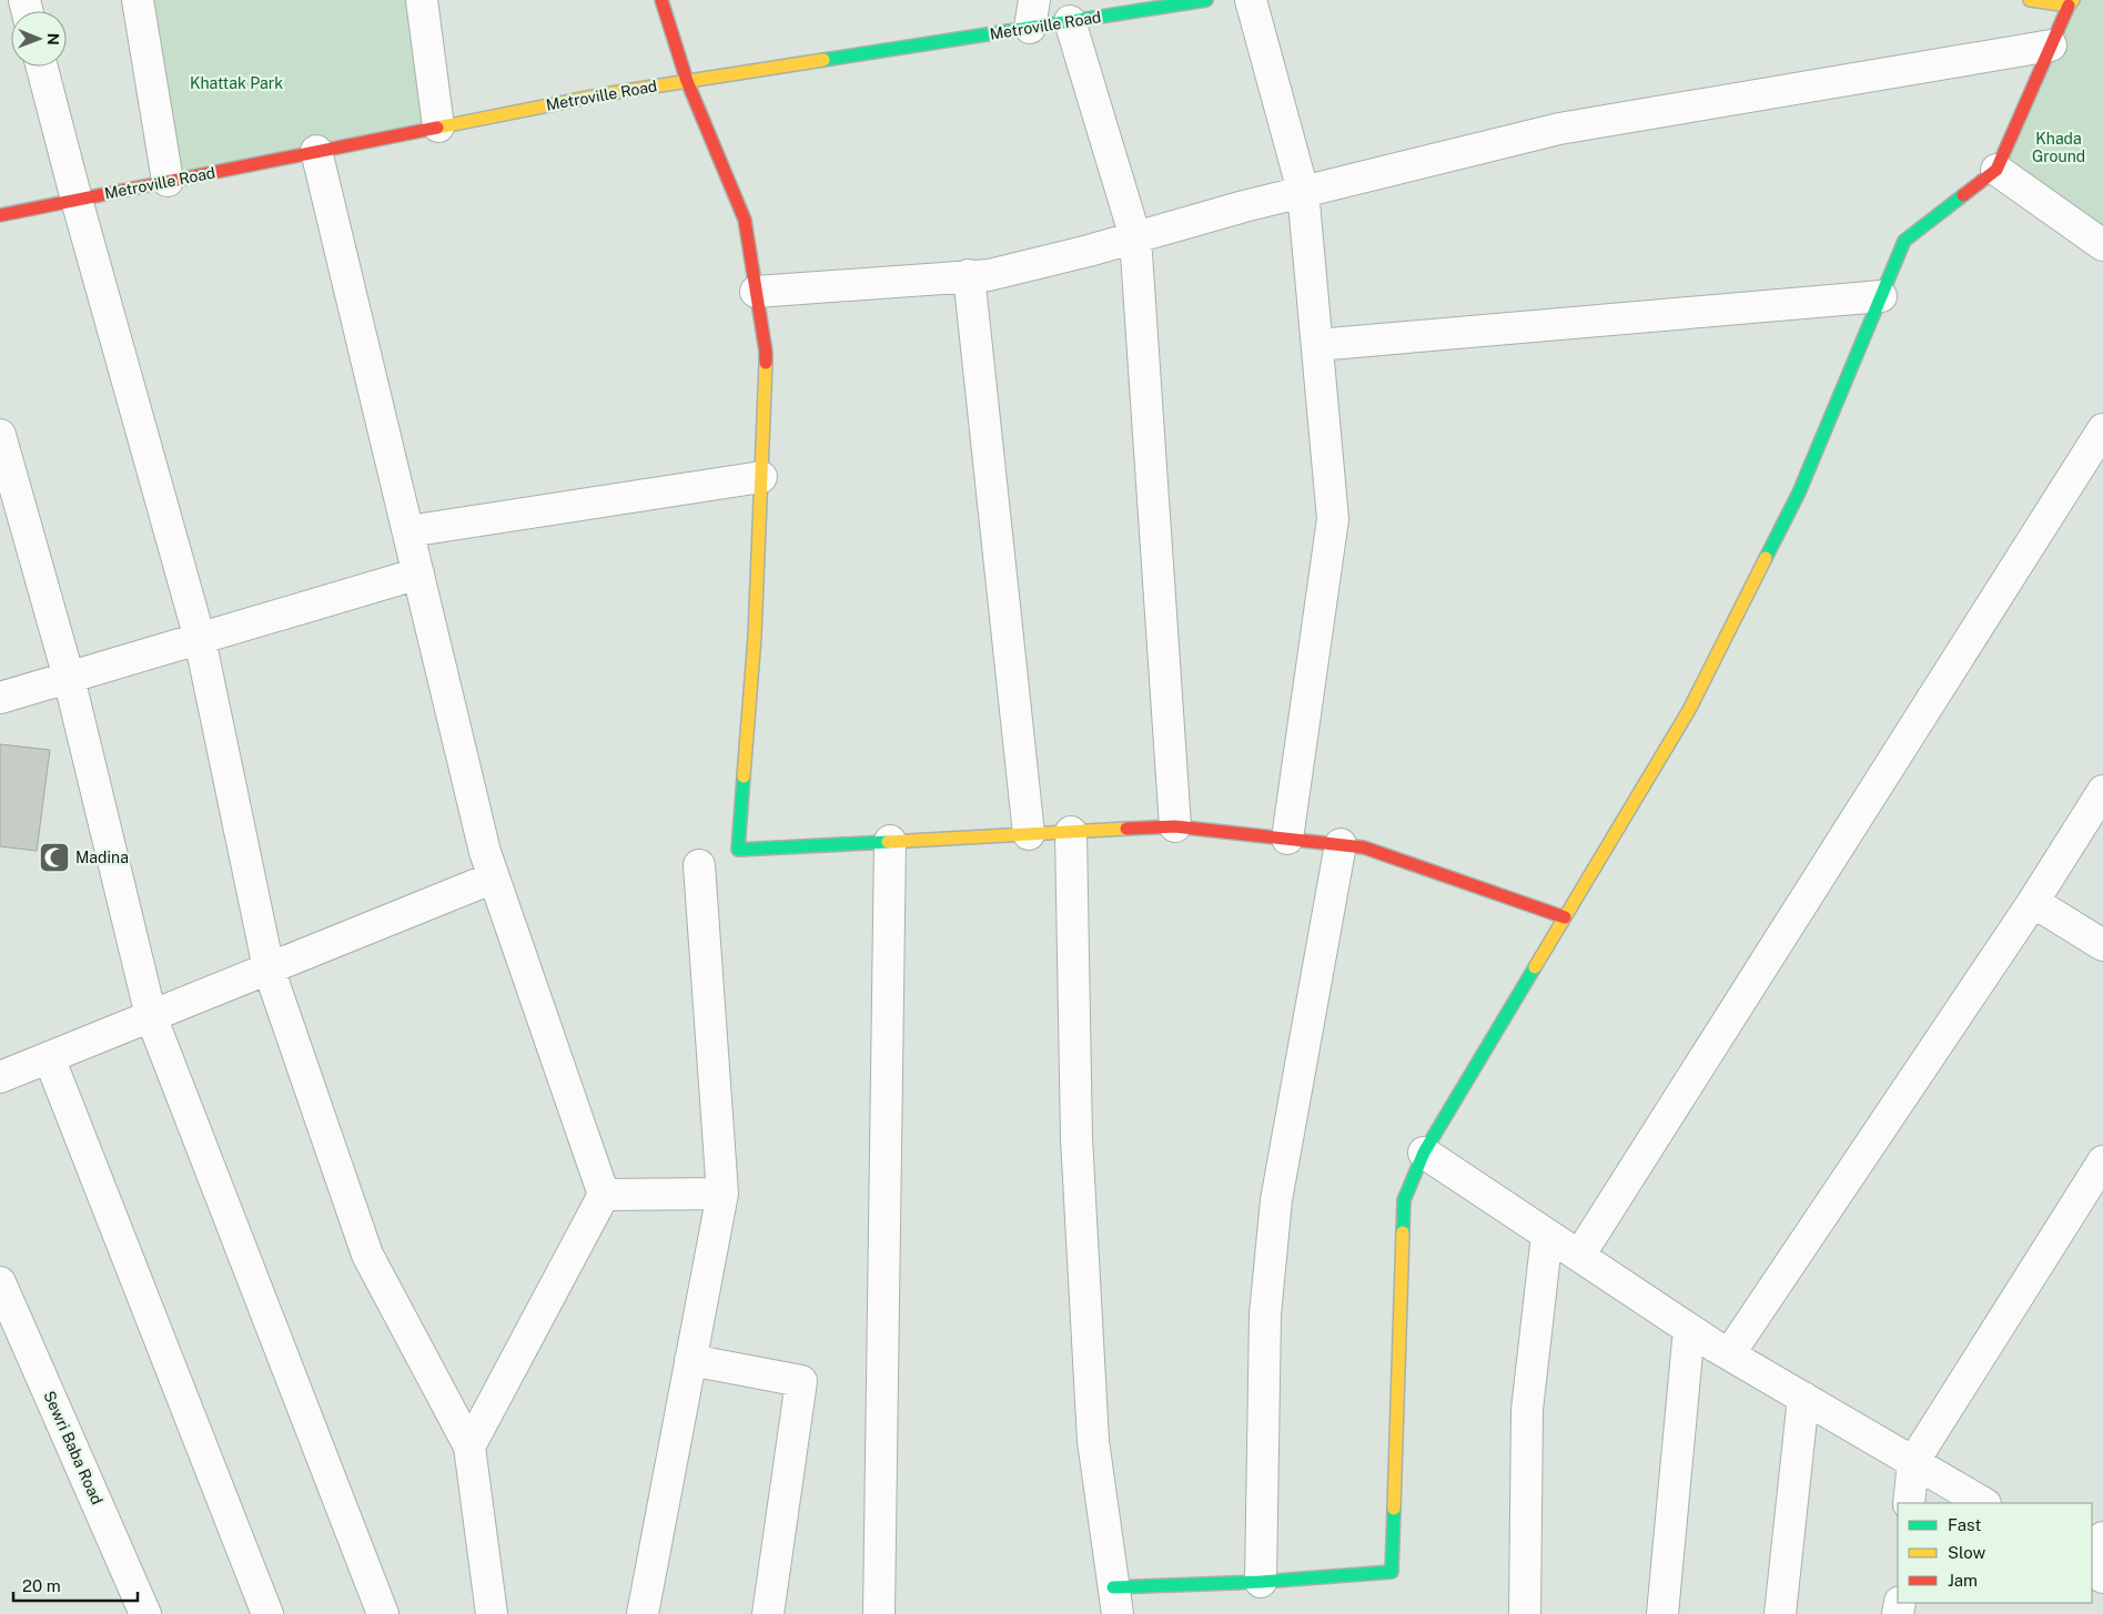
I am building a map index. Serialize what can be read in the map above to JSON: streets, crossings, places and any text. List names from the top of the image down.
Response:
{
  "streets": {
    "street": ["Metroville Road", "Sewri Baba Road"]
  },
  "parks": ["Khattak Park", "Khada Ground"],
  "places": {
    "mosque": ["Madina"]
  },
  "legend": ["Fast", "Slow", "Jam"],
  "scale_bar": "20 m",
  "north": "right"
}
